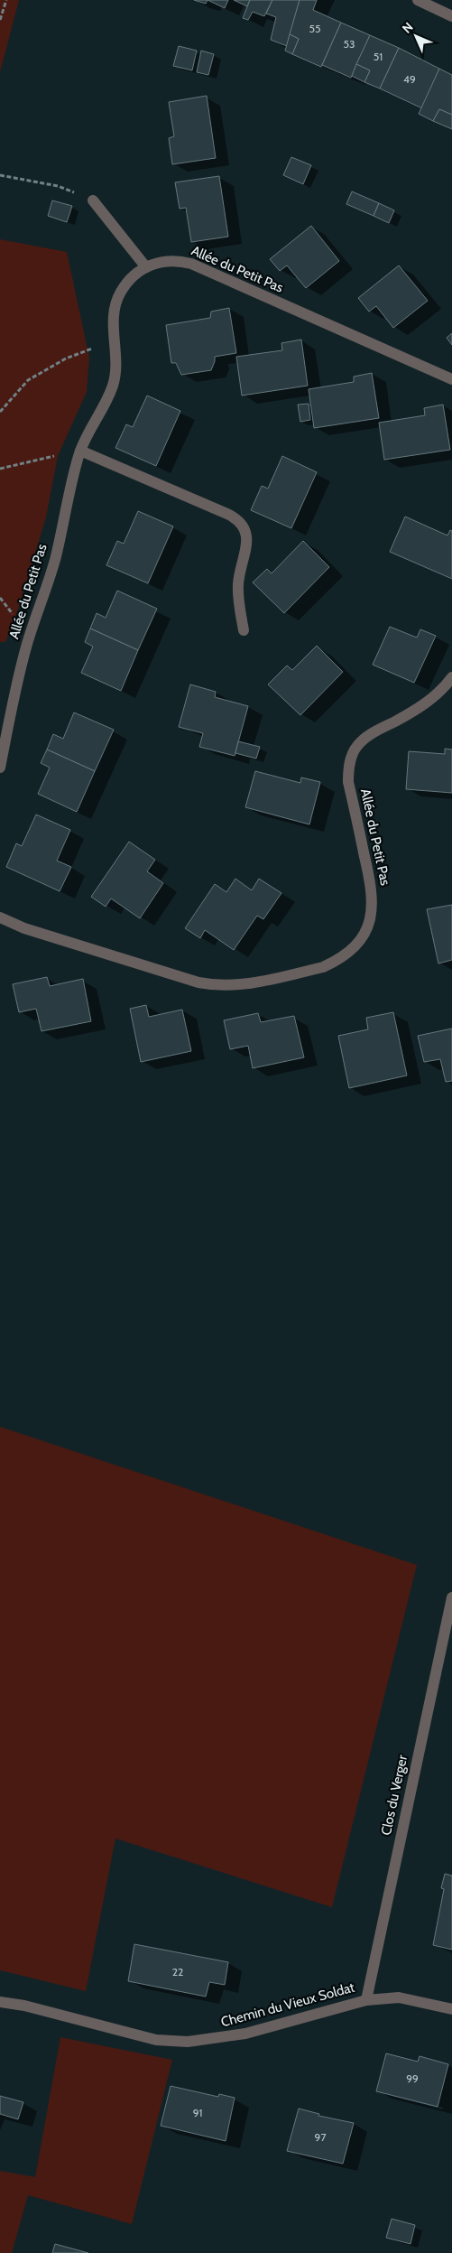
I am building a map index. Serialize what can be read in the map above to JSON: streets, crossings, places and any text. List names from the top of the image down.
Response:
{
  "streets": {
    "street": ["Allée du Petit Pas", "Clos du Verger", "Chemin du Vieux Soldat"]
  },
  "crossings": [
    ["Clos du Verger", "Chemin du Vieux Soldat"]
  ],
  "house_numbers": [
    "55",
    "53",
    "51",
    "49",
    "22",
    "99",
    "91",
    "97"
  ],
  "north": "top left"
}
